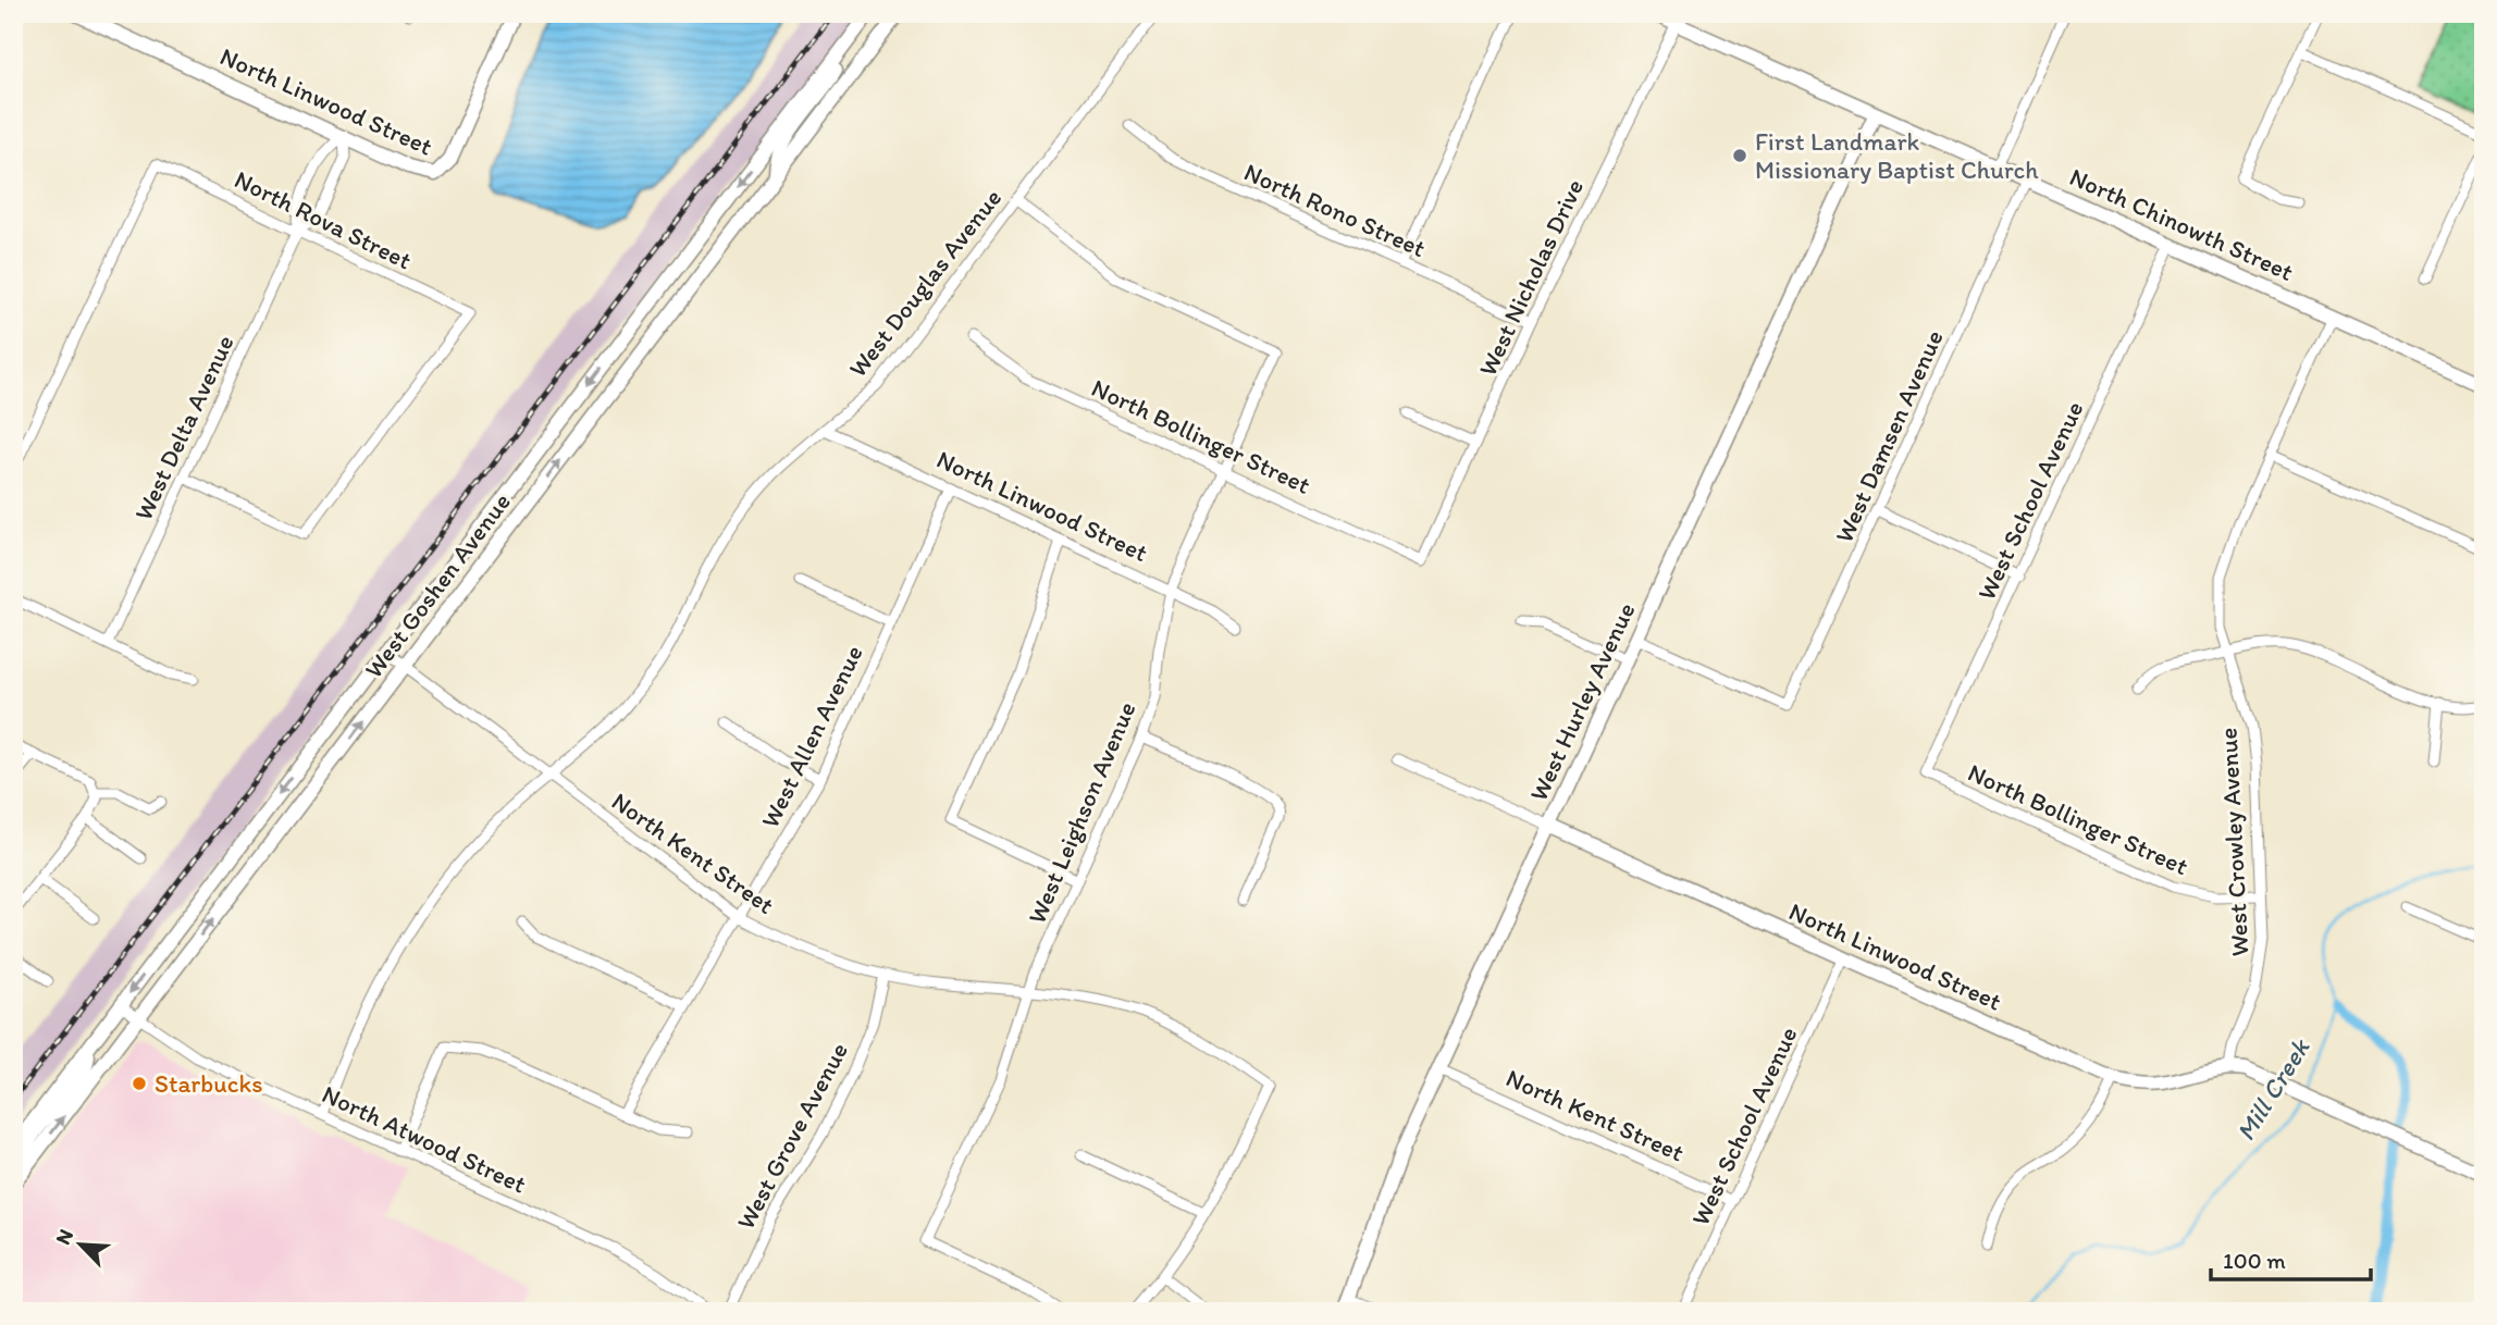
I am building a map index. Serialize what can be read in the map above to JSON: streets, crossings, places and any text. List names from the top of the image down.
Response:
{
  "streets": {
    "street": [
      "North Linwood Street",
      "North Rono Street",
      "North Rova Street",
      "North Chinowth Street",
      "West Nicholas Drive",
      "West Douglas Avenue",
      "West Delta Avenue",
      "North Bollinger Street",
      "West Damsen Avenue",
      "West School Avenue",
      "West Goshen Avenue",
      "West Hurley Avenue",
      "West Allen Avenue",
      "West Leighson Avenue",
      "West Crowley Avenue",
      "North Kent Street",
      "West Grove Avenue",
      "North Atwood Street"
    ]
  },
  "crossings": [
    ["North Linwood Street", "West Douglas Avenue"],
    ["North Linwood Street", "West Delta Avenue"],
    ["North Linwood Street", "West School Avenue"],
    ["North Linwood Street", "West Hurley Avenue"],
    ["North Linwood Street", "West Allen Avenue"],
    ["North Linwood Street", "West Leighson Avenue"],
    ["North Linwood Street", "West Crowley Avenue"],
    ["North Rono Street", "West Nicholas Drive"],
    ["North Rova Street", "West Delta Avenue"],
    ["North Chinowth Street", "West Nicholas Drive"],
    ["North Chinowth Street", "West Damsen Avenue"],
    ["North Chinowth Street", "West School Avenue"],
    ["North Chinowth Street", "West Hurley Avenue"],
    ["North Chinowth Street", "West Crowley Avenue"],
    ["West Nicholas Drive", "North Bollinger Street"],
    ["West Douglas Avenue", "West Leighson Avenue"],
    ["West Douglas Avenue", "North Kent Street"],
    ["West Douglas Avenue", "North Atwood Street"],
    ["North Bollinger Street", "West School Avenue"],
    ["North Bollinger Street", "West Leighson Avenue"],
    ["North Bollinger Street", "West Crowley Avenue"],
    ["West Damsen Avenue", "West Hurley Avenue"],
    ["West School Avenue", "North Kent Street"],
    ["West Goshen Avenue", "North Kent Street"],
    ["West Goshen Avenue", "North Atwood Street"],
    ["West Hurley Avenue", "North Kent Street"],
    ["West Allen Avenue", "North Kent Street"],
    ["West Leighson Avenue", "North Kent Street"],
    ["North Kent Street", "West Grove Avenue"]
  ],
  "water": ["Mill Creek"],
  "places": ["First Landmark Missionary Baptist Church", "Starbucks"],
  "scale_bar": "100 m",
  "north": "top left"
}
